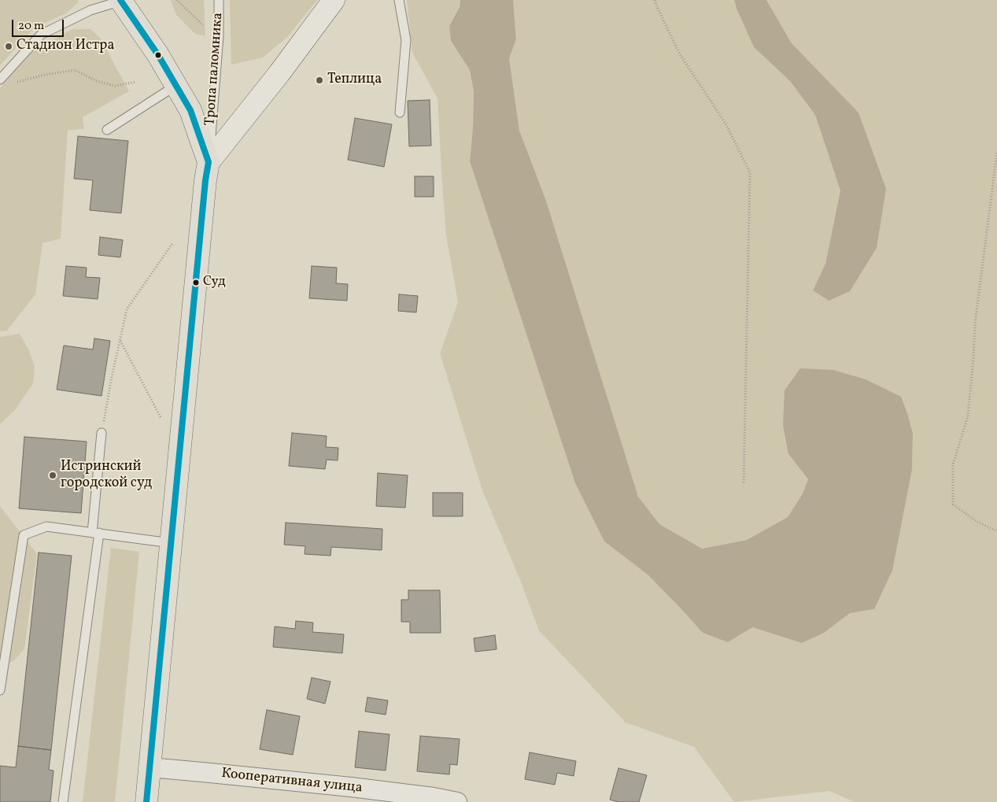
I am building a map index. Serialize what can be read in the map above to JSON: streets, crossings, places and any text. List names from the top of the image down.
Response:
{
  "streets": {
    "street": ["Кооперативная улица"],
    "lane": ["Тропа паломника"]
  },
  "places": [
    "Стадион Истра",
    "Теплица",
    "Суд",
    "Истринский городской суд"
  ],
  "scale_bar": "20 m"
}
